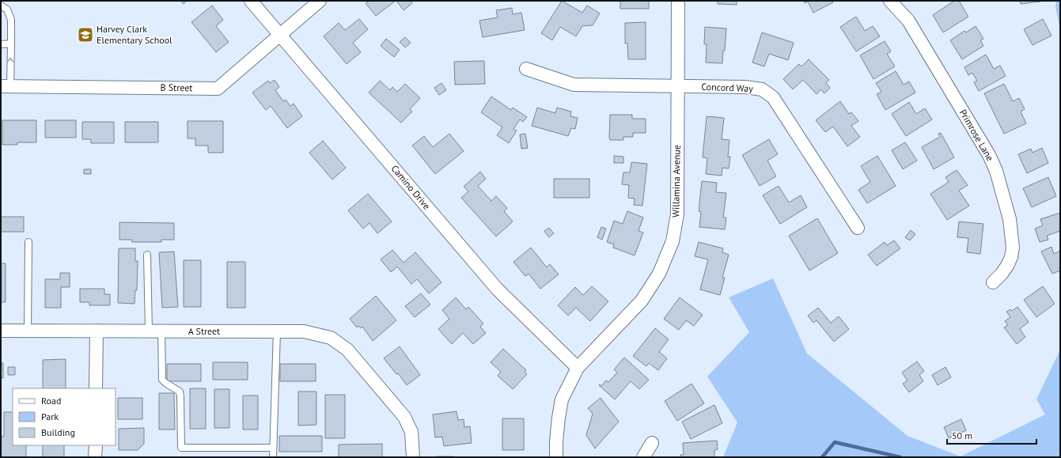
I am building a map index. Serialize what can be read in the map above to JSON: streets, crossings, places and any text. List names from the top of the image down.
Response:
{
  "streets": {
    "street": [
      "B Street",
      "Concord Way",
      "Primrose Lane",
      "Willamina Avenue",
      "Camino Drive",
      "A Street"
    ]
  },
  "crossings": [
    ["B Street", "Camino Drive"],
    ["Concord Way", "Willamina Avenue"],
    ["Willamina Avenue", "Camino Drive"]
  ],
  "places": {
    "school or university": ["Harvey Clark Elementary School"]
  },
  "legend": ["Road", "Park", "Building"],
  "scale_bar": "50 m"
}
